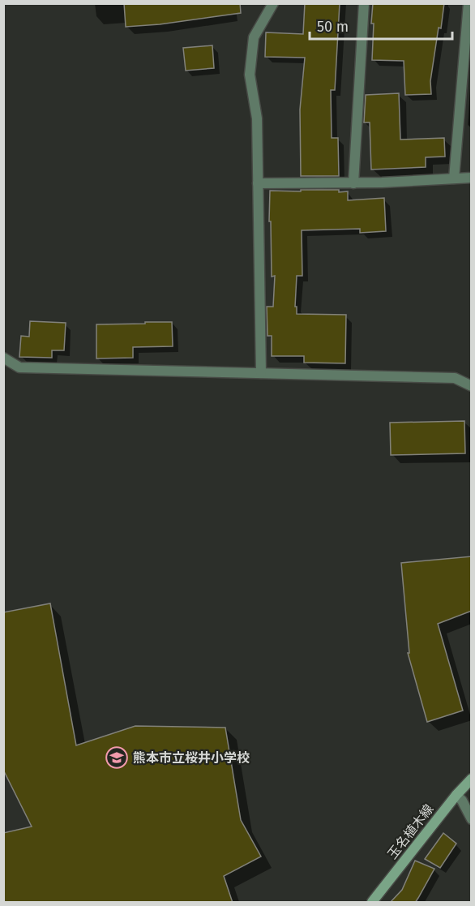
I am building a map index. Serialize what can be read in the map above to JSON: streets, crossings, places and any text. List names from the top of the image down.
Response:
{
  "streets": {
    "main road": ["玉名植木線"]
  },
  "places": {
    "school or university": ["熊本市立桜井小学校"]
  },
  "scale_bar": "50 m"
}
